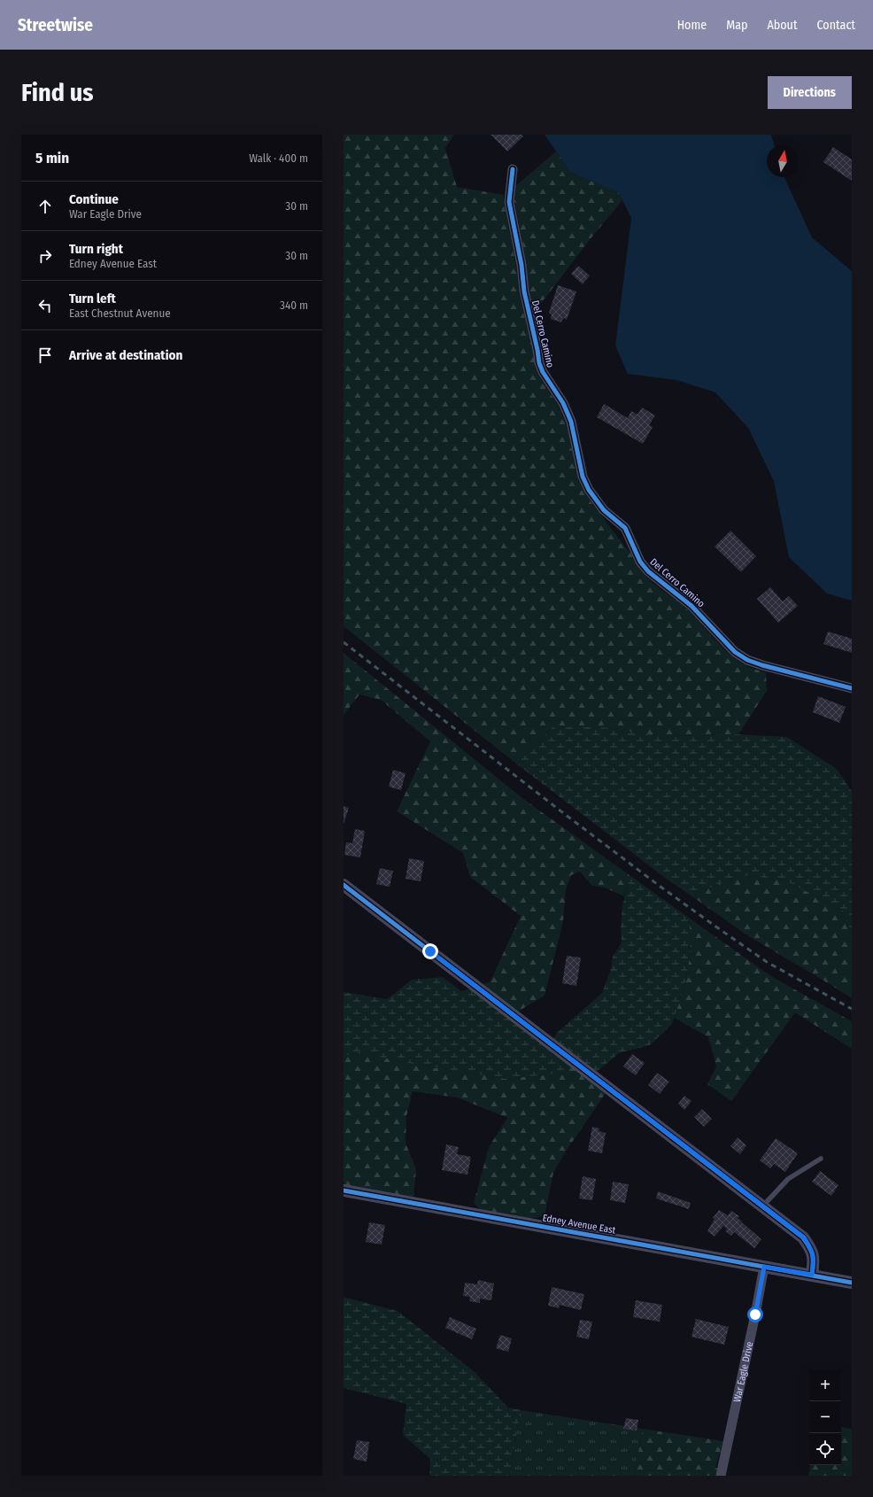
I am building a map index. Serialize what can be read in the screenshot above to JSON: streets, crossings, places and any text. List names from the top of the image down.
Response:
{
  "streets": {
    "street": ["Del Cerro Camino", "Edney Avenue East", "War Eagle Drive"]
  },
  "crossings": [
    ["Edney Avenue East", "War Eagle Drive"]
  ],
  "north": "top",
  "page": {
    "header": "Streetwise",
    "nav": [
      "Home",
      "Map",
      "About",
      "Contact"
    ],
    "buttons": "Directions",
    "title": "Find us",
    "heading": ["5 min", "Walk · 400 m"],
    "list": [
      ["Continue", "War Eagle Drive", "30 m"],
      ["Turn right", "Edney Avenue East", "30 m"],
      ["Turn left", "East Chestnut Avenue", "340 m"],
      "Arrive at destination"
    ],
    "map_buttons": ["+", "−"]
  }
}
